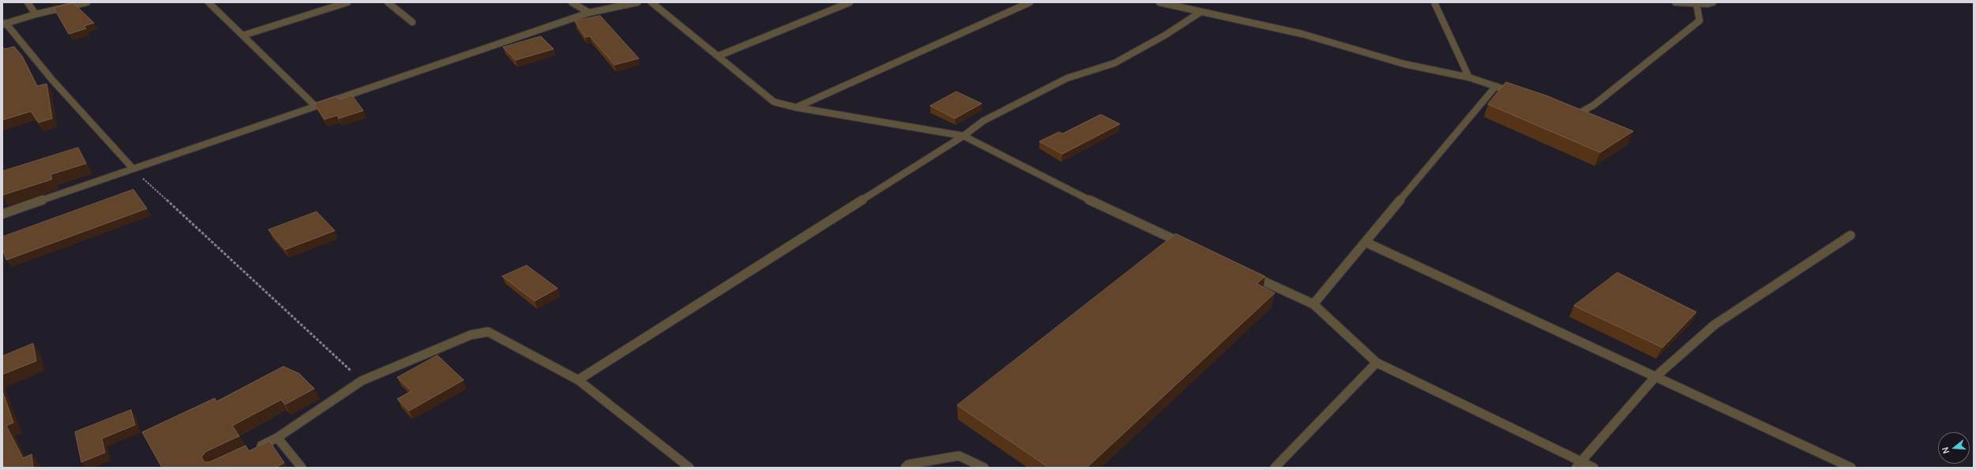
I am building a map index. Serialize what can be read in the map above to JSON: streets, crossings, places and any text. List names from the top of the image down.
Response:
{
  "north": "left"
}
